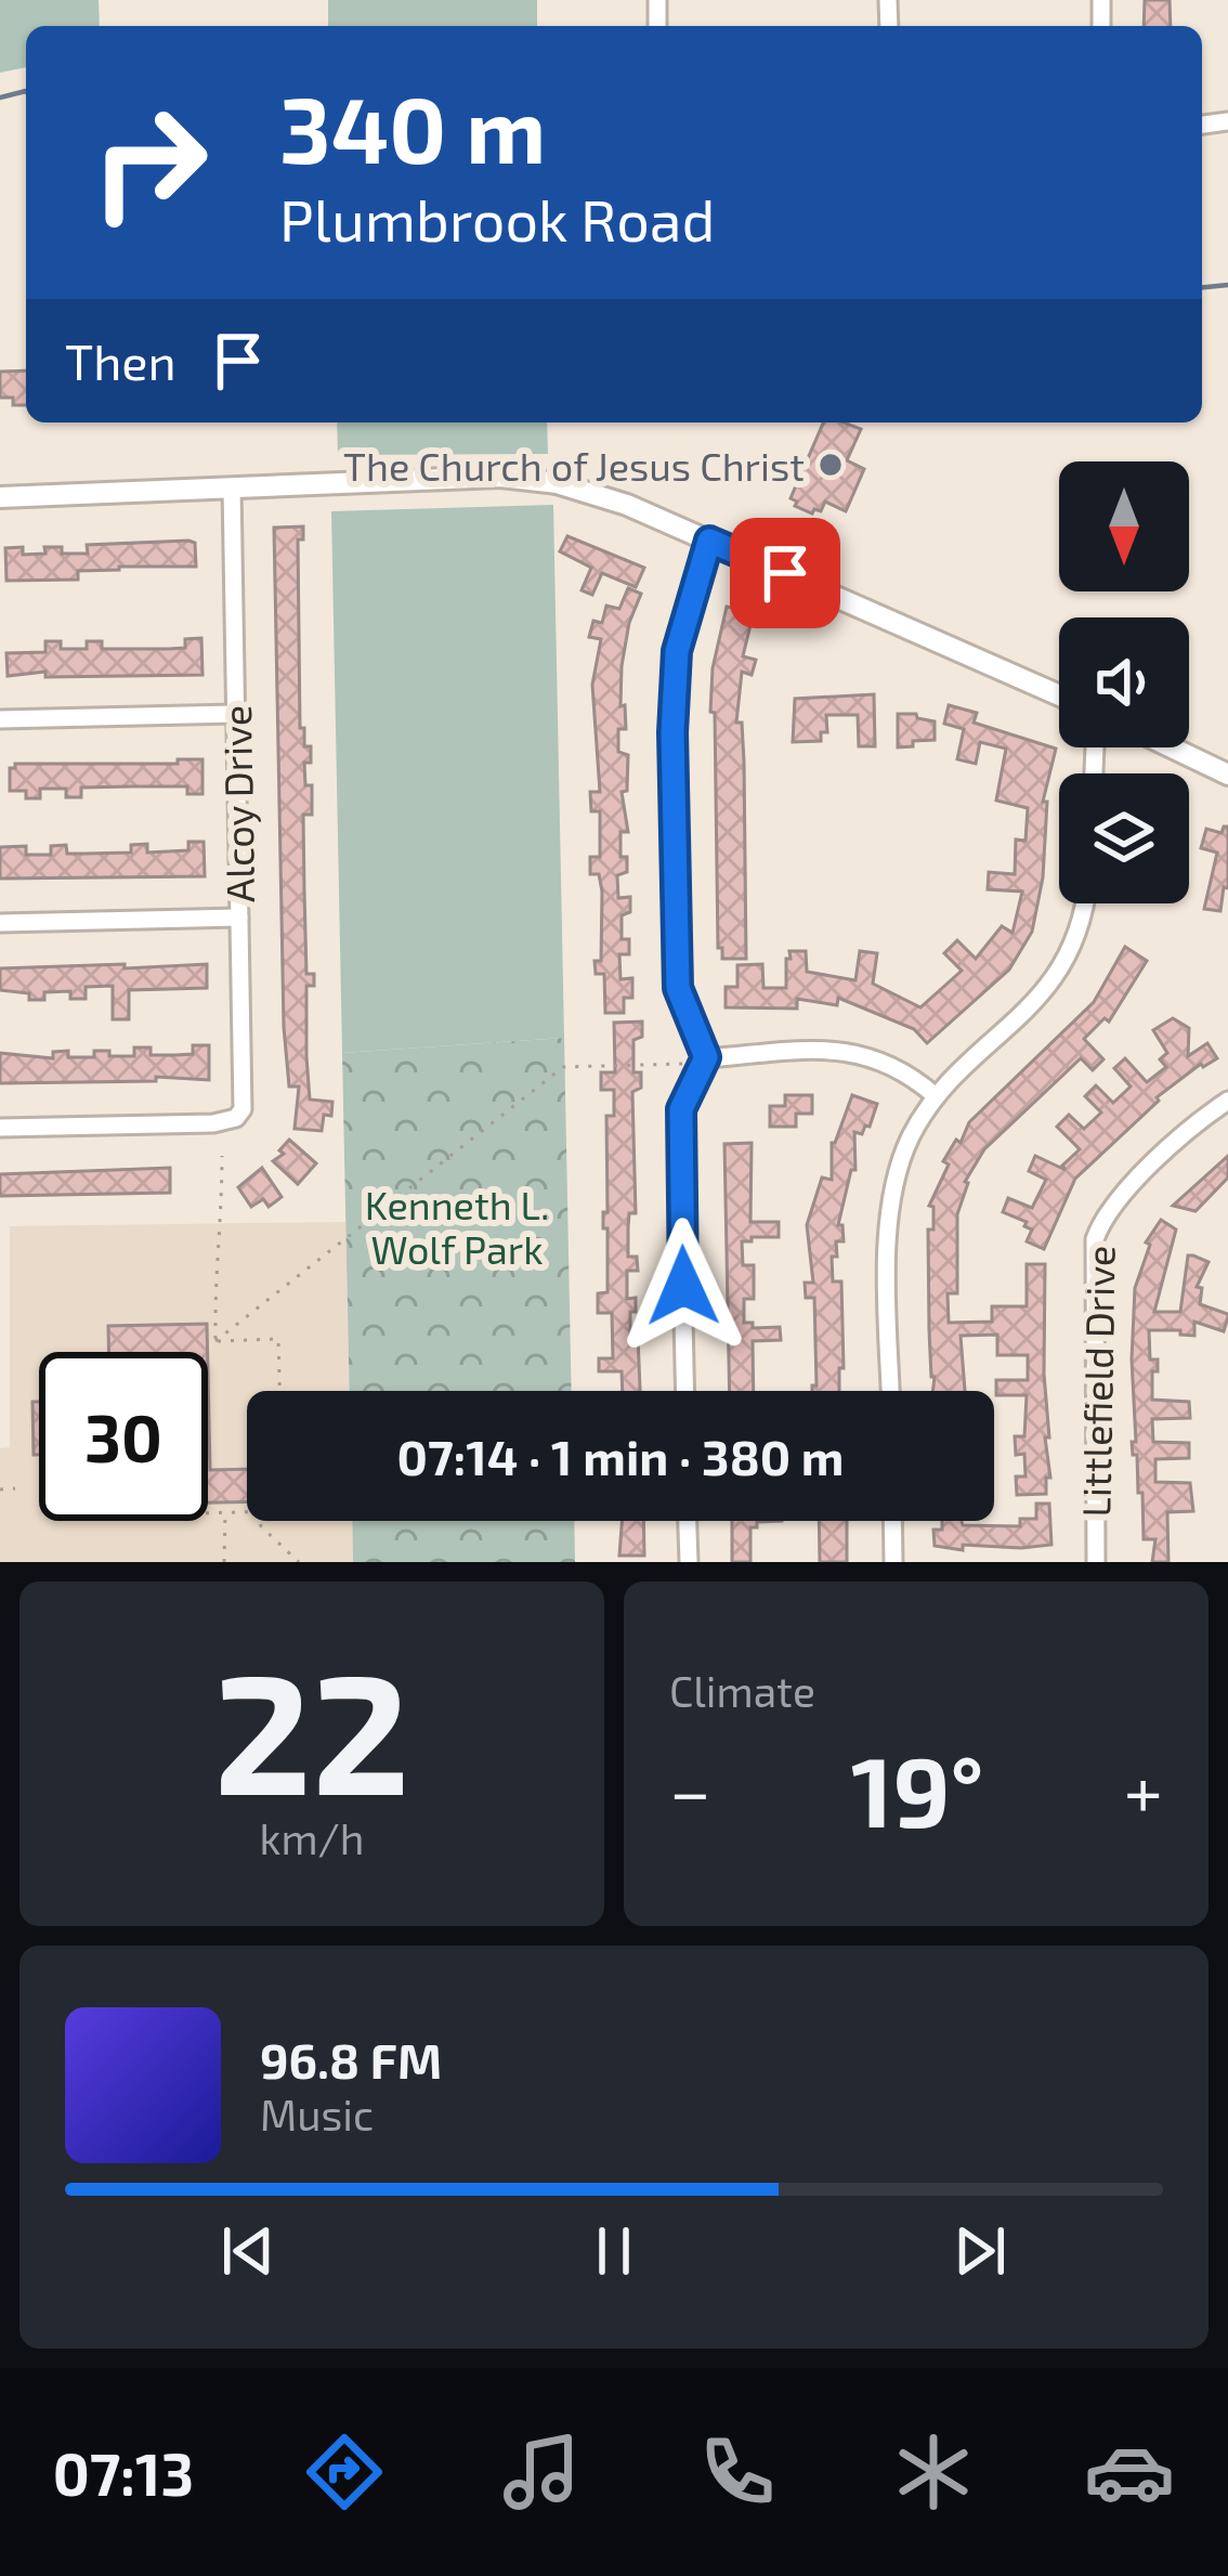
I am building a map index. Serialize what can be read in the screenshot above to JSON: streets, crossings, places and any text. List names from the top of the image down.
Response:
{
  "streets": {
    "street": ["Alcoy Drive", "Littlefield Drive"]
  },
  "parks": ["Kenneth L. Wolf Park"],
  "places": ["The Church of Jesus Christ"],
  "north": "bottom",
  "page": {
    "turn": ["340 m", "Plumbrook Road"],
    "then": "Then",
    "limit": "30",
    "trip": "07:14 · 1 min · 380 m",
    "tile": [
      ["22", "km/h"],
      "Climate"
    ],
    "heat": ["−", "19°", "+"],
    "song": ["96.8 FM", "Music"],
    "tabs": "07:13"
  }
}
